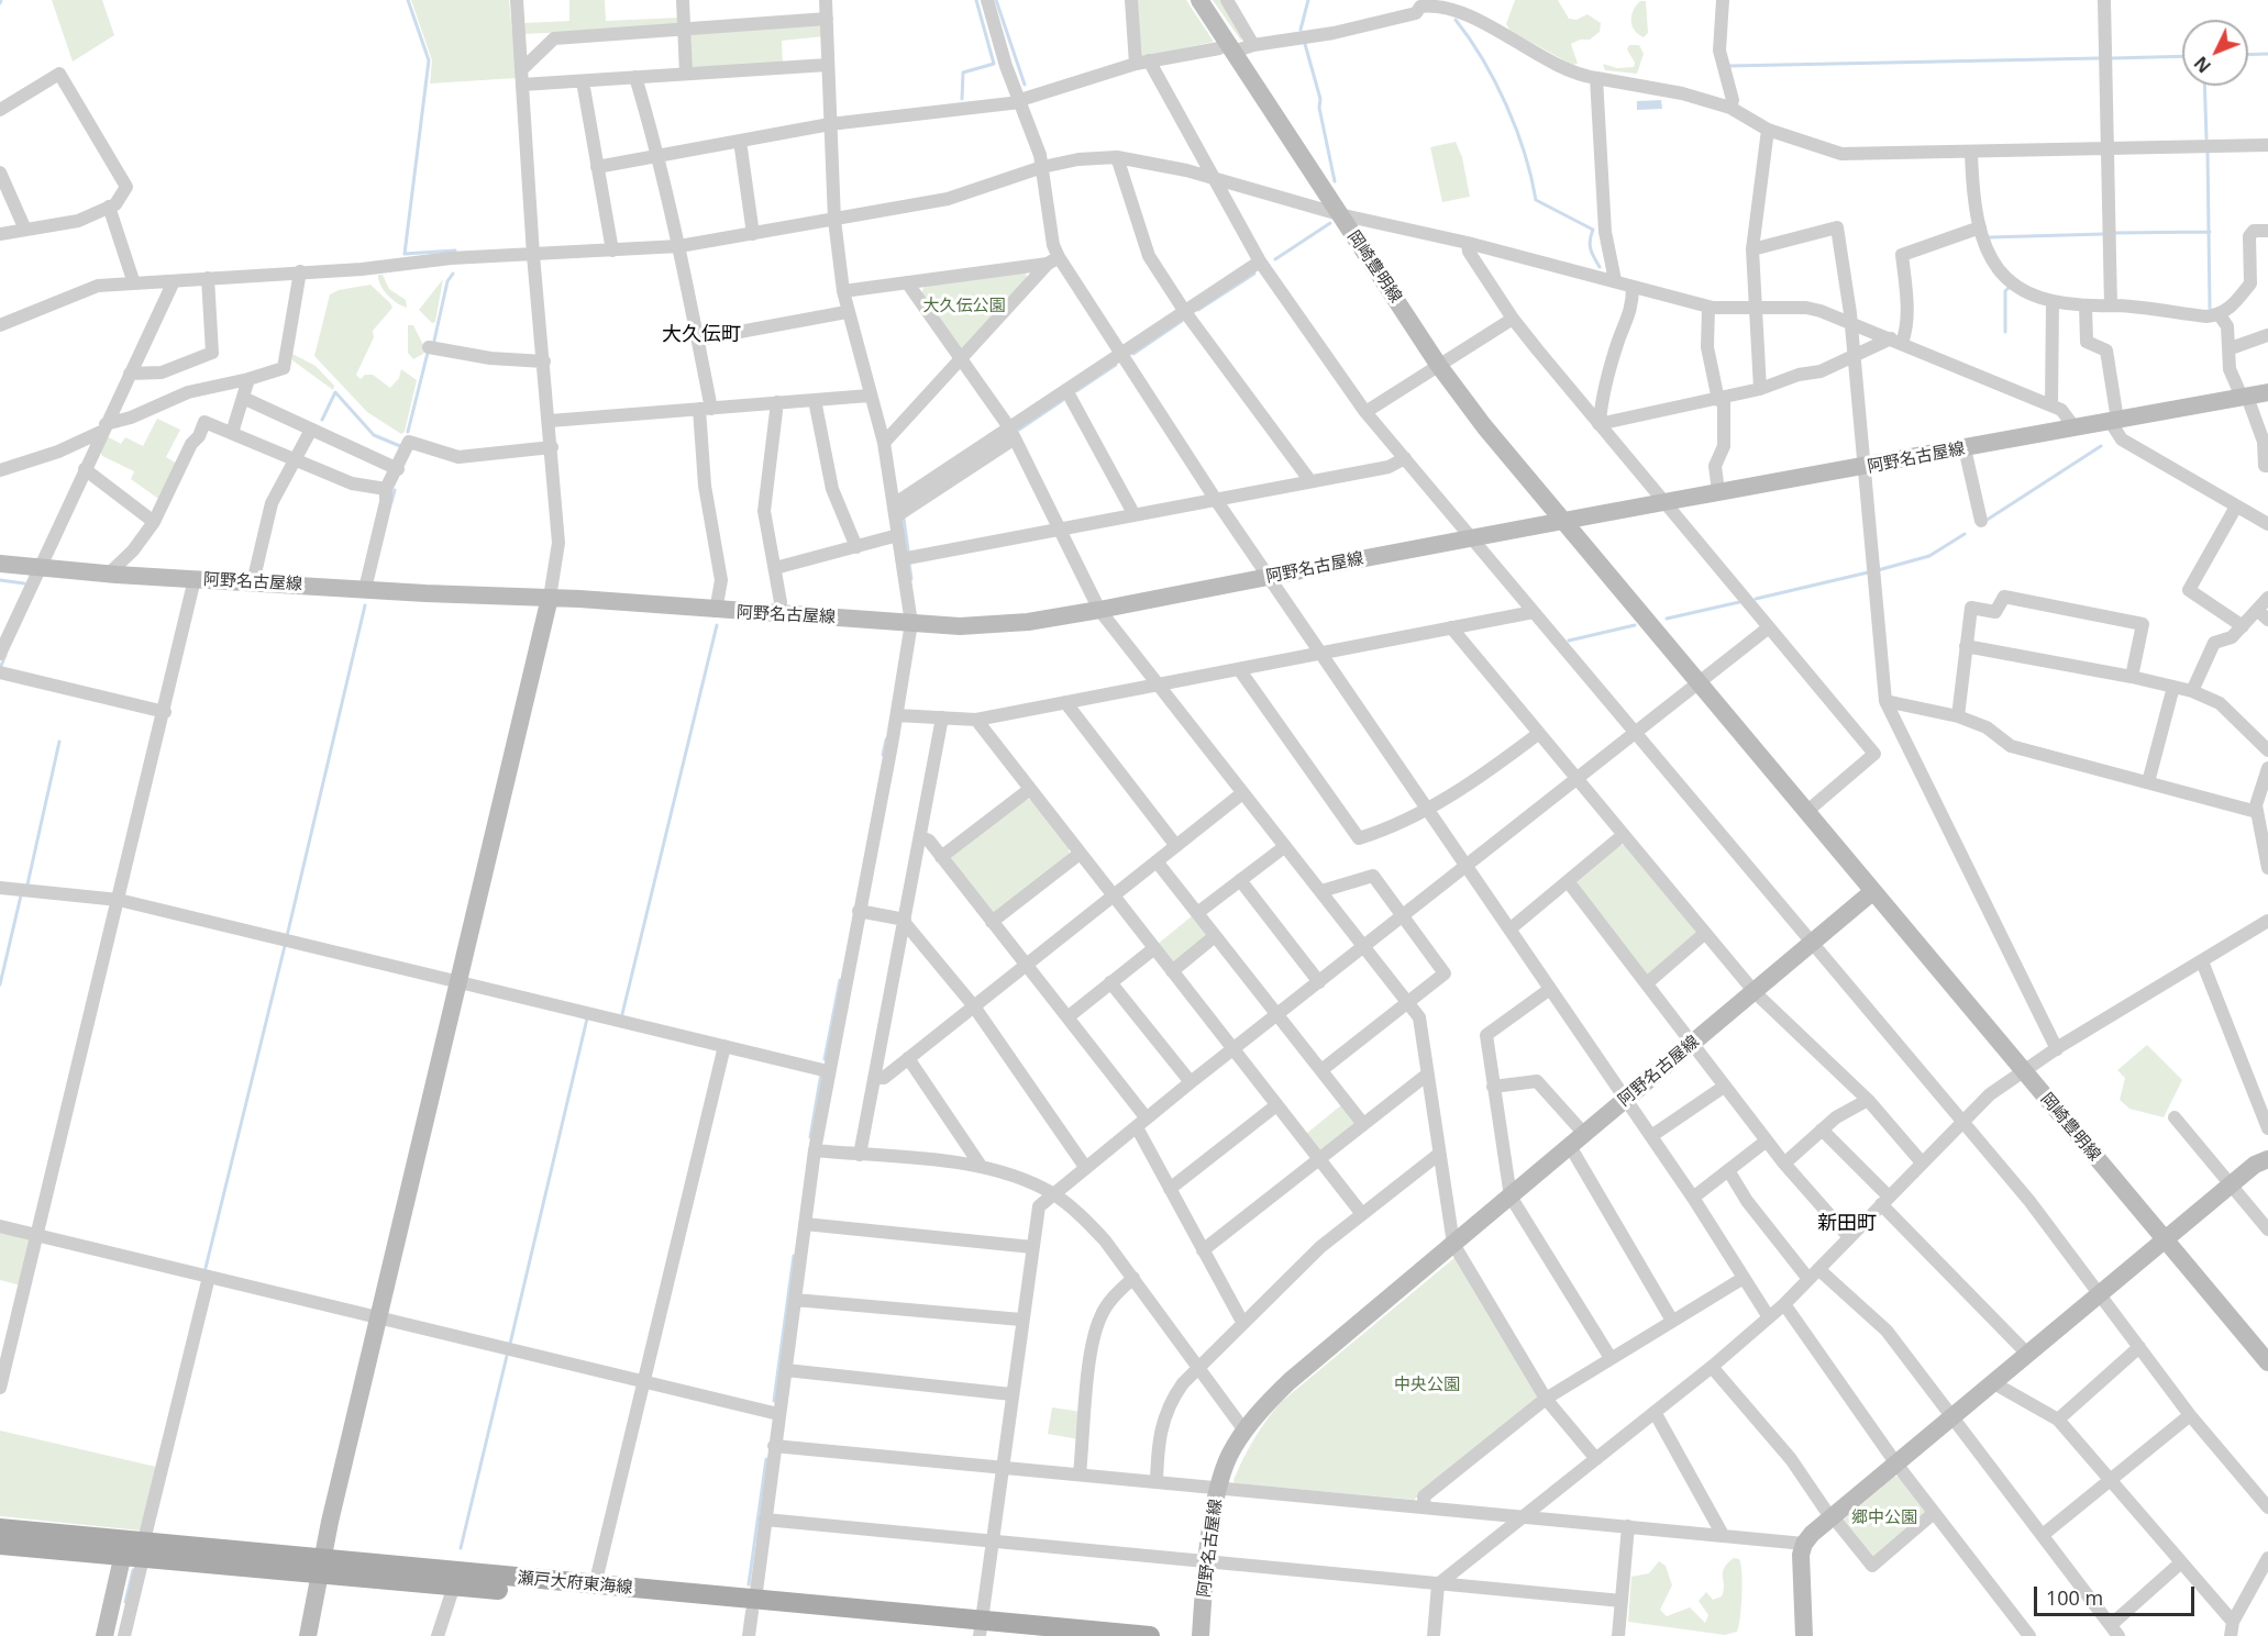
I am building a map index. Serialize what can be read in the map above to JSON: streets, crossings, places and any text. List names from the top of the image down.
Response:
{
  "streets": {
    "main road": ["岡崎豊明線", "阿野名古屋線", "瀬戸大府東海線"]
  },
  "crossings": [
    ["岡崎豊明線", "阿野名古屋線"]
  ],
  "districts": ["大久伝町", "新田町"],
  "parks": ["大久伝公園", "中央公園", "郷中公園"],
  "scale_bar": "100 m",
  "north": "bottom left"
}
